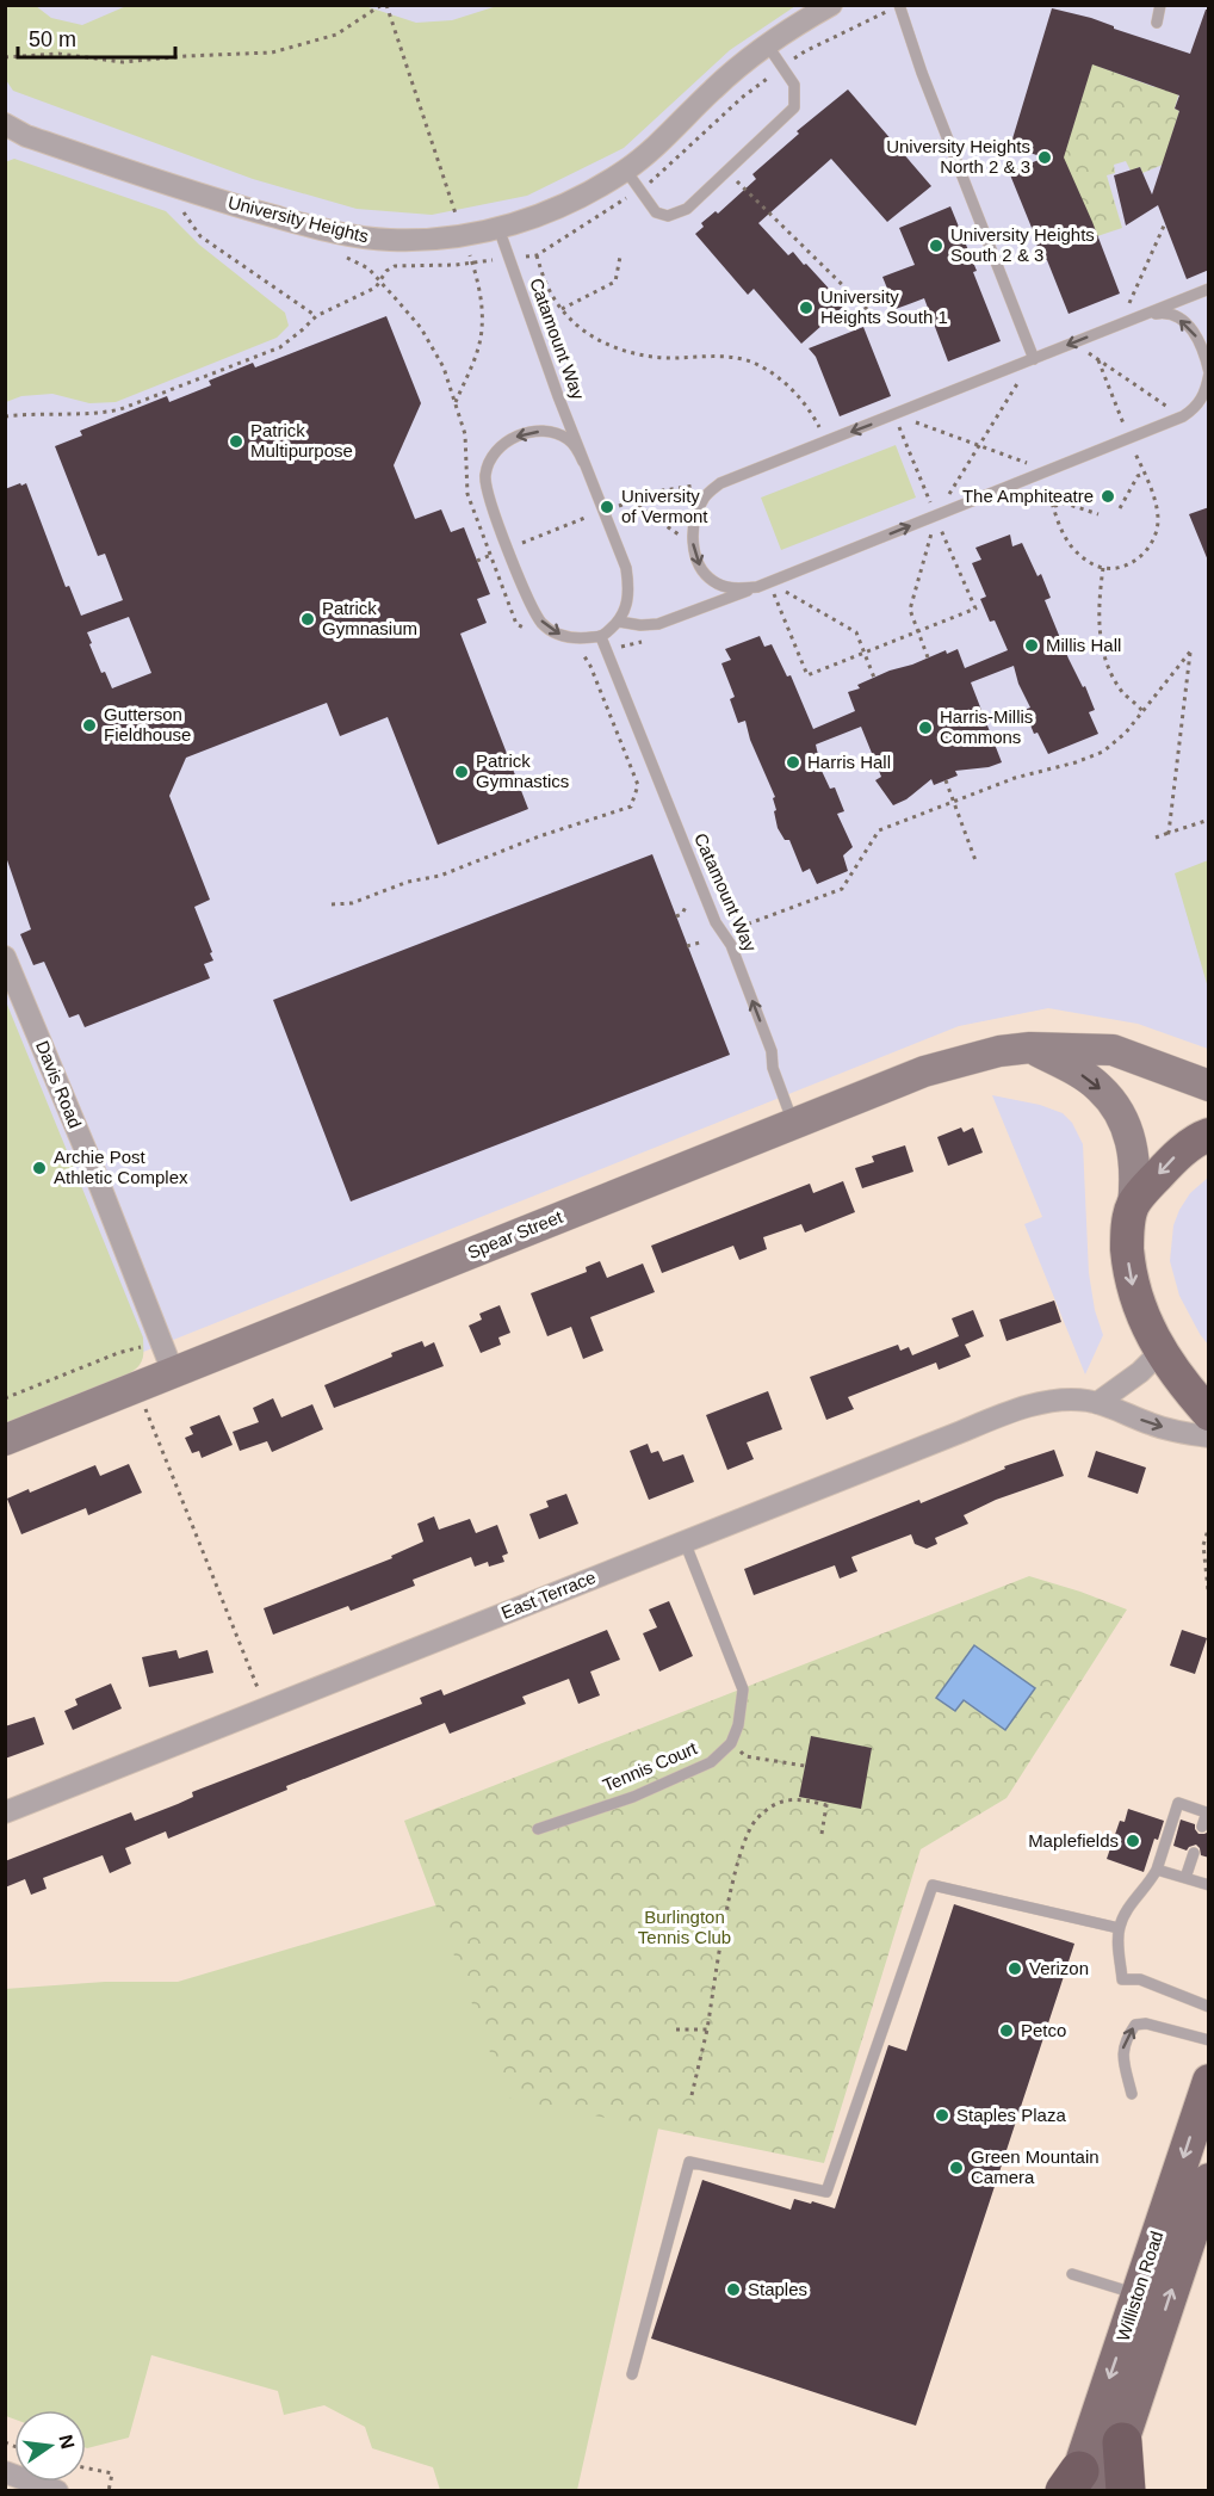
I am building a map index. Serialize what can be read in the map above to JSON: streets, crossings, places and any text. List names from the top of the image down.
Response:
{
  "streets": {
    "main road": ["Spear Street", "Williston Road"],
    "street": ["University Heights", "Davis Road", "East Terrace"],
    "lane": ["Catamount Way", "Tennis Court"]
  },
  "crossings": [
    ["University Heights", "Catamount Way"],
    ["Catamount Way", "Spear Street"],
    ["Davis Road", "Spear Street"]
  ],
  "parks": ["Burlington Tennis Club"],
  "places": [
    "University Heights North 2 & 3",
    "University Heights South 2 & 3",
    "University Heights South 1",
    "Patrick Multipurpose",
    "The Amphiteatre",
    "University of Vermont",
    "Patrick Gymnasium",
    "Millis Hall",
    "Gutterson Fieldhouse",
    "Harris-Millis Commons",
    "Harris Hall",
    "Patrick Gymnastics",
    "Archie Post Athletic Complex",
    "Maplefields",
    "Verizon",
    "Petco",
    "Staples Plaza",
    "Green Mountain Camera",
    "Staples"
  ],
  "scale_bar": "50 m",
  "north": "right"
}
